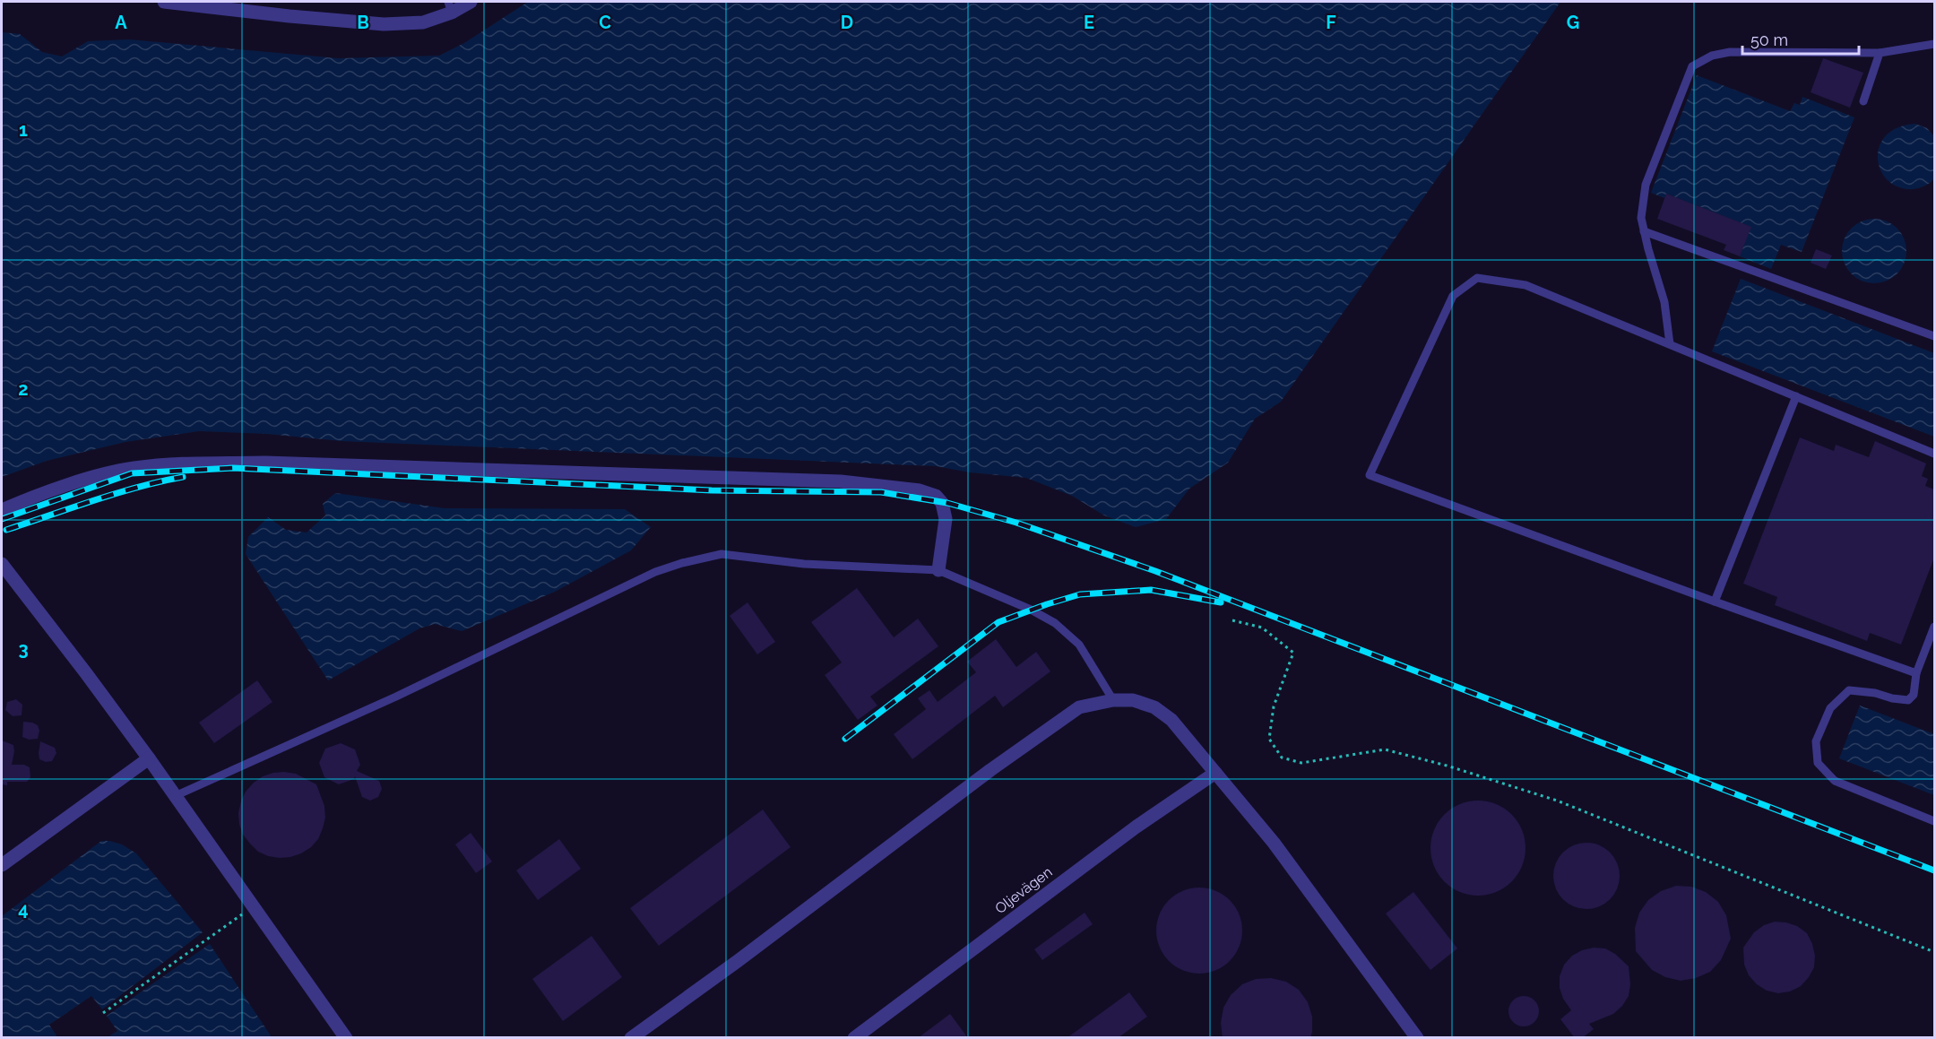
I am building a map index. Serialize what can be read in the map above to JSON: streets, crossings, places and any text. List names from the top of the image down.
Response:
{
  "streets": {
    "street": ["Oljevägen"]
  },
  "scale_bar": "50 m",
  "grid": {
    "columns": [
      "A",
      "B",
      "C",
      "D",
      "E",
      "F",
      "G"
    ],
    "rows": [
      "1",
      "2",
      "3",
      "4"
    ]
  }
}
